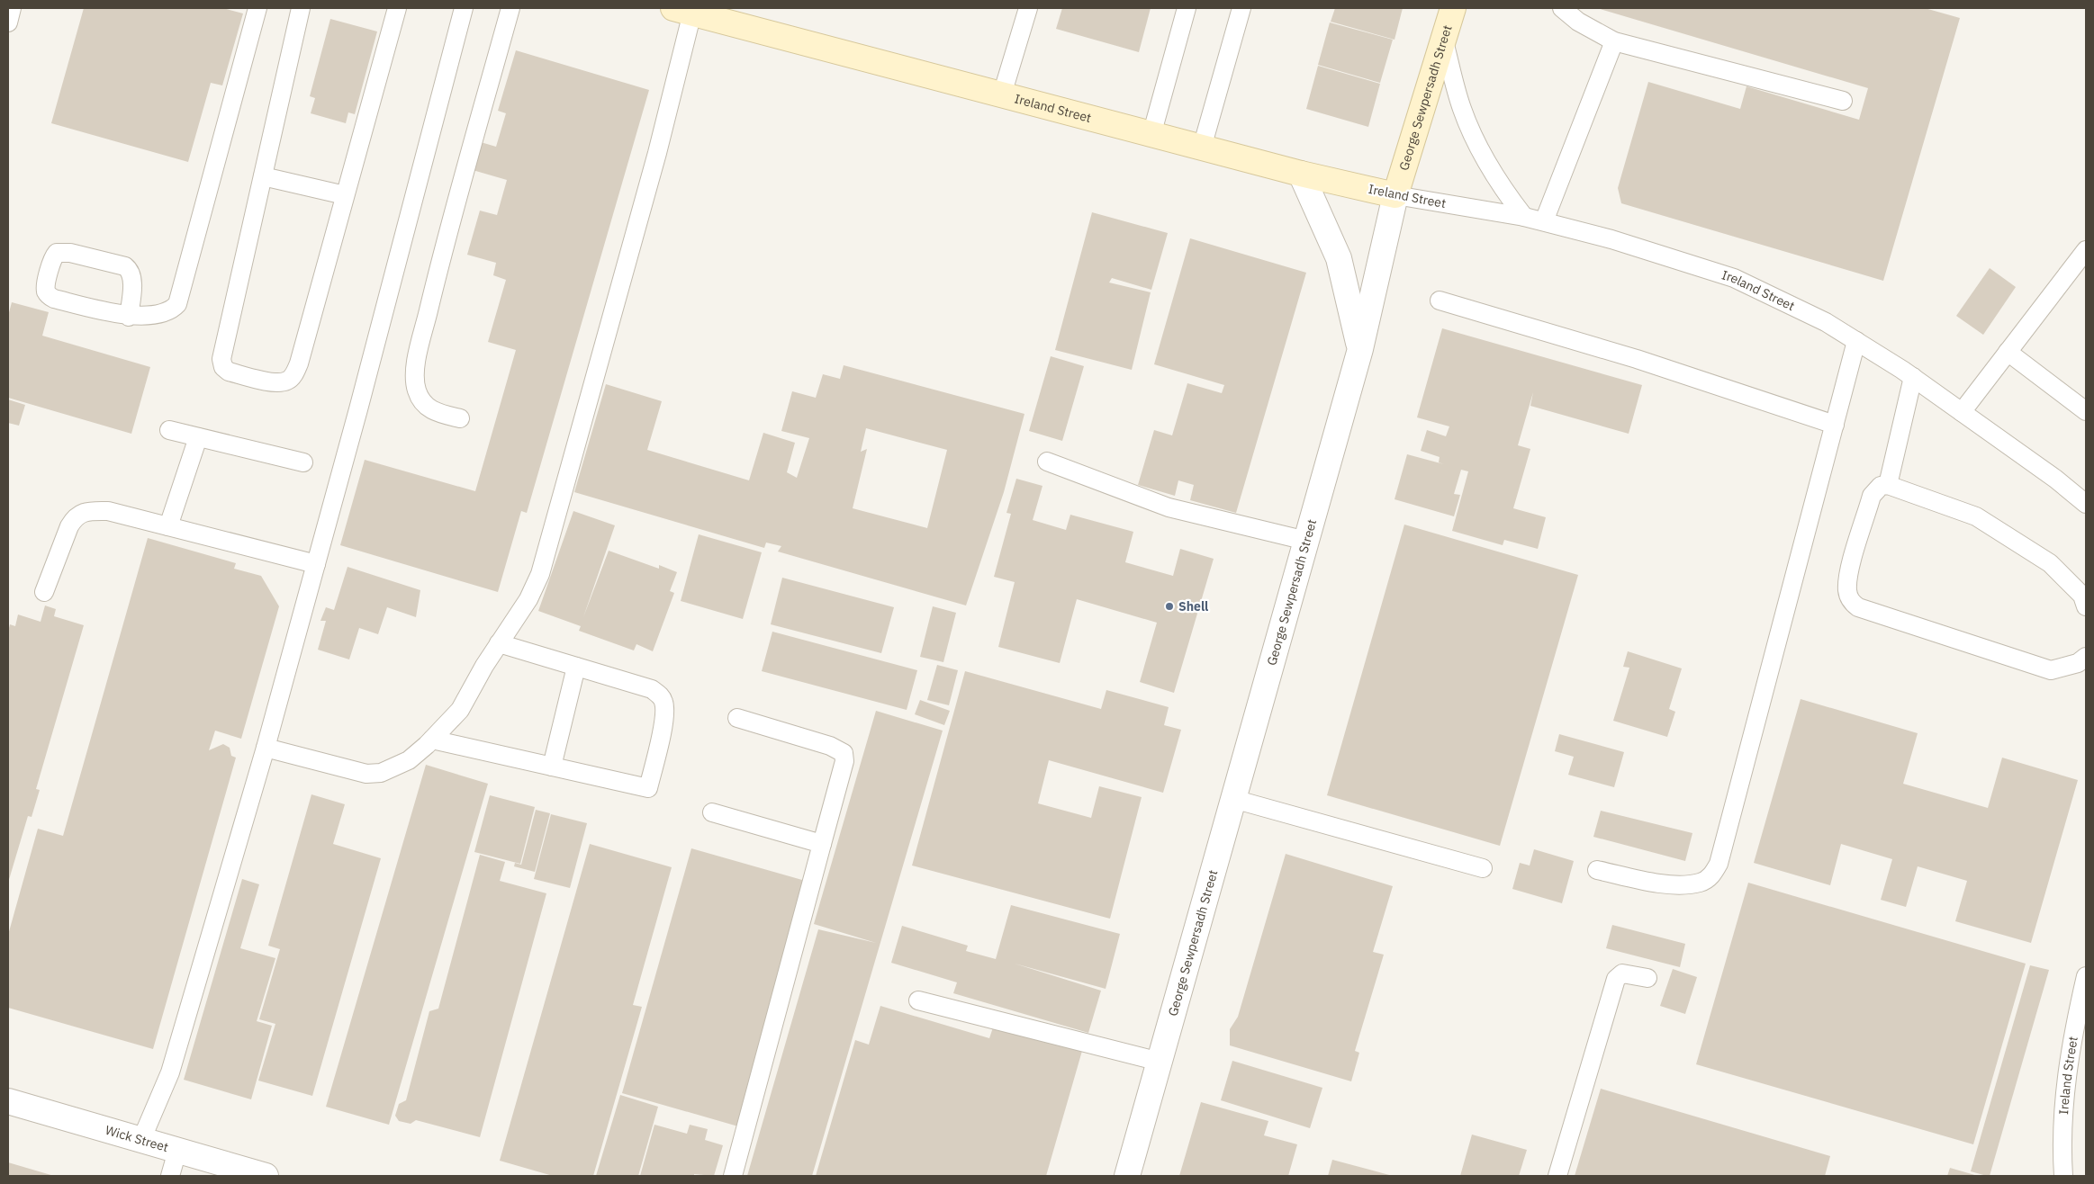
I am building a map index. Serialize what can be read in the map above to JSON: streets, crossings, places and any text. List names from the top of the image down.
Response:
{
  "streets": {
    "street": ["George Sewpersadh Street", "Ireland Street", "Wick Street"]
  },
  "crossings": [
    ["George Sewpersadh Street", "Ireland Street"]
  ],
  "places": ["Shell"]
}
